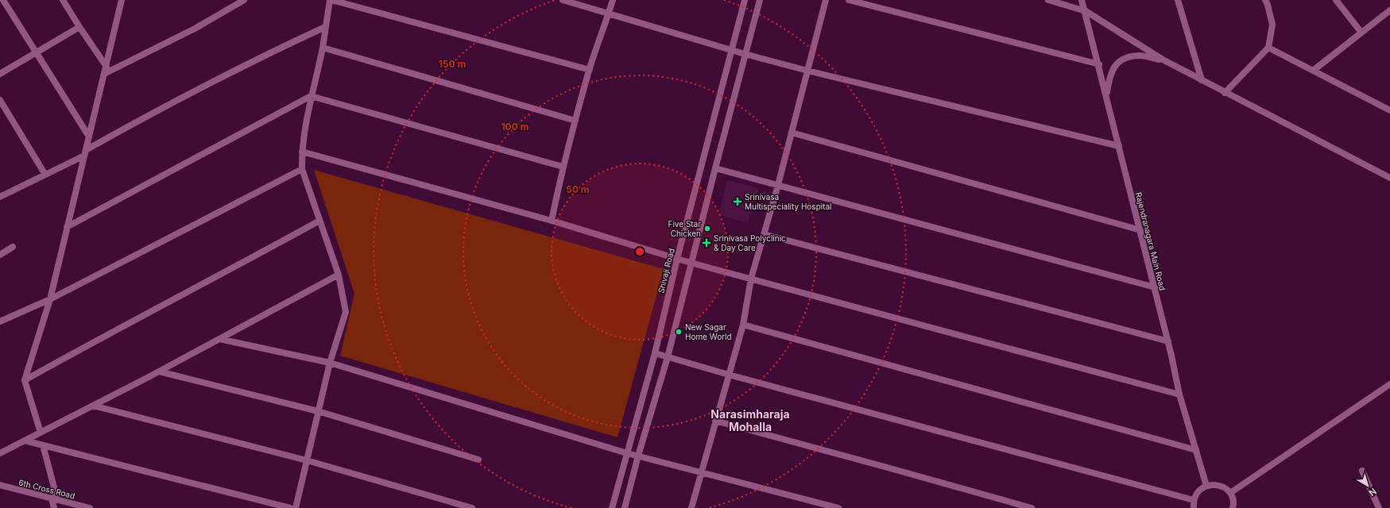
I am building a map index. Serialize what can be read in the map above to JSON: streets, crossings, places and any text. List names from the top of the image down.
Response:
{
  "streets": {
    "street": ["Rajendranagara Main Road", "Shivaji Road", "6th Cross Road"]
  },
  "districts": ["Narasimharaja Mohalla"],
  "places": {
    "health": ["Srinivasa Multispeciality Hospital", "Srinivasa Polyclinic & Day Care"],
    "other": ["Five Star Chicken", "New Sagar Home World"]
  },
  "north": "bottom right",
  "rings": ["150 m", "100 m", "50 m"]
}
